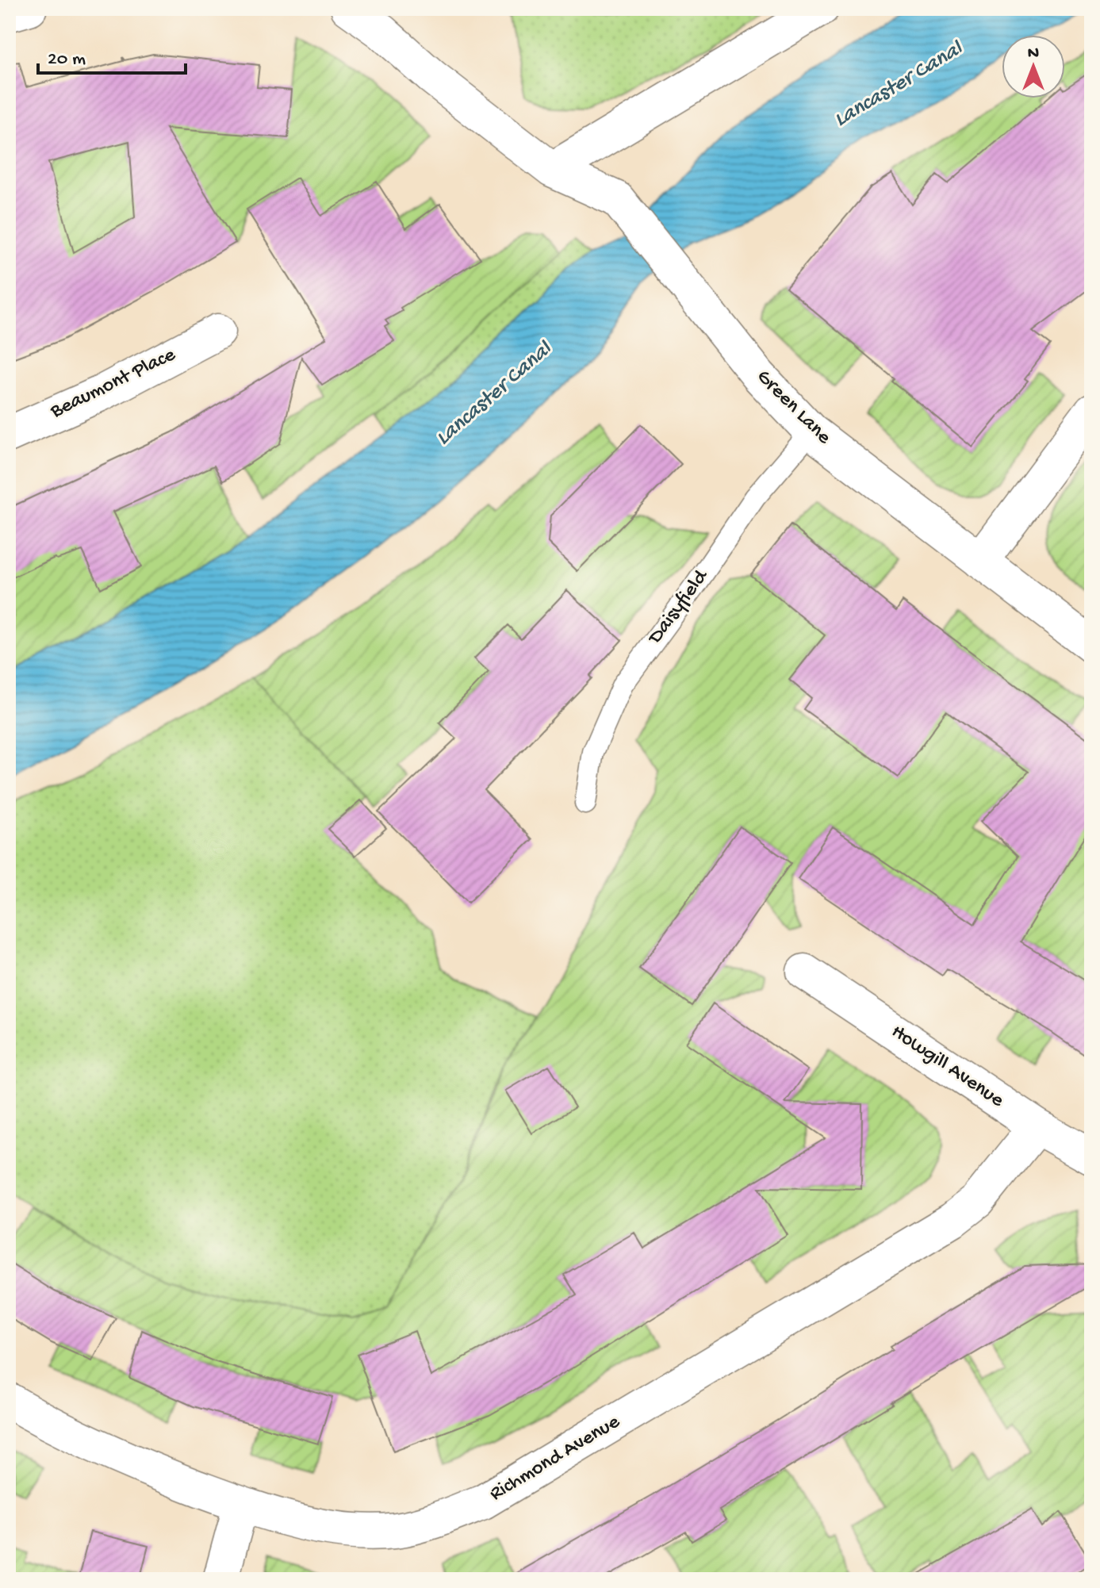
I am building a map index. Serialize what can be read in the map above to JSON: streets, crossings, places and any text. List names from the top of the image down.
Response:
{
  "streets": {
    "street": [
      "Beaumont Place",
      "Green Lane",
      "Howgill Avenue",
      "Richmond Avenue"
    ],
    "lane": ["Daisyfield"]
  },
  "crossings": [
    ["Green Lane", "Daisyfield"],
    ["Howgill Avenue", "Richmond Avenue"]
  ],
  "water": ["Lancaster Canal"],
  "scale_bar": "20 m",
  "north": "top"
}
